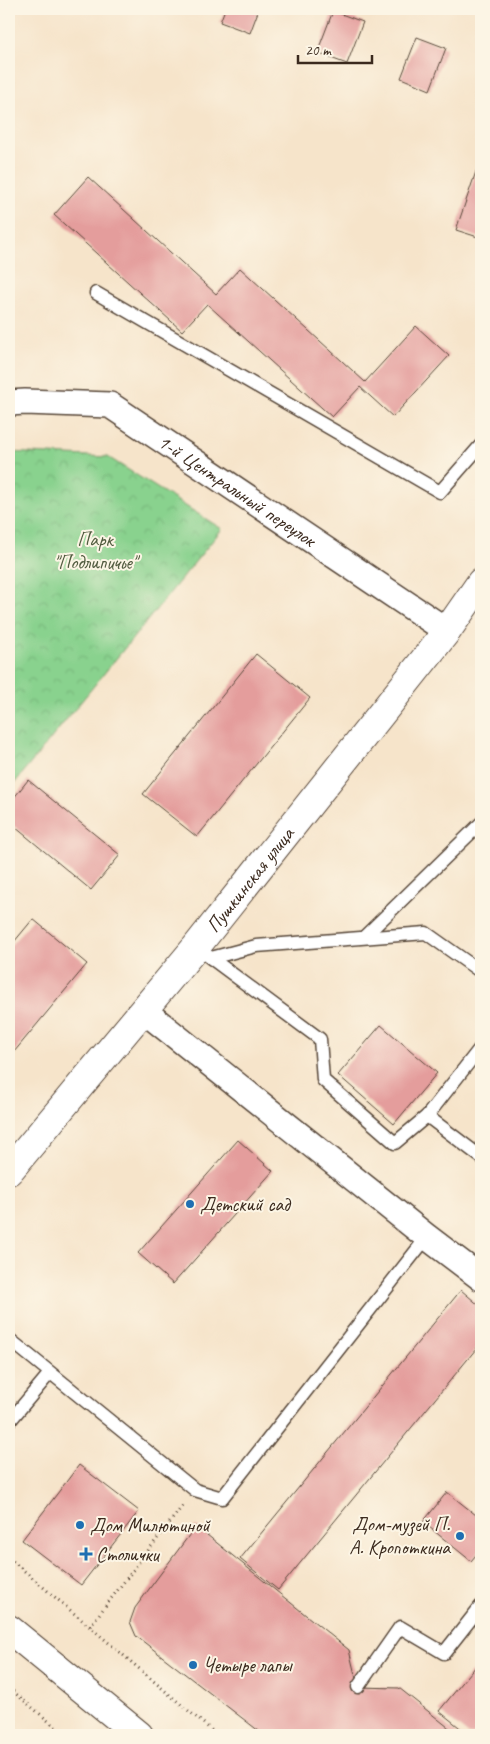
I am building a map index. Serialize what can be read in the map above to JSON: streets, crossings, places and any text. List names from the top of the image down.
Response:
{
  "streets": {
    "street": ["1-й Центральный переулок", "Пушкинская улица"]
  },
  "crossings": [
    ["1-й Центральный переулок", "Пушкинская улица"]
  ],
  "parks": ["Парк \"Подлипичье\""],
  "places": {
    "other": [
      "Детский сад",
      "Дом Милютиной",
      "Дом-музей П. А. Кропоткина",
      "Четыре лапы"
    ],
    "health": ["Столички"]
  },
  "scale_bar": "20 m"
}
